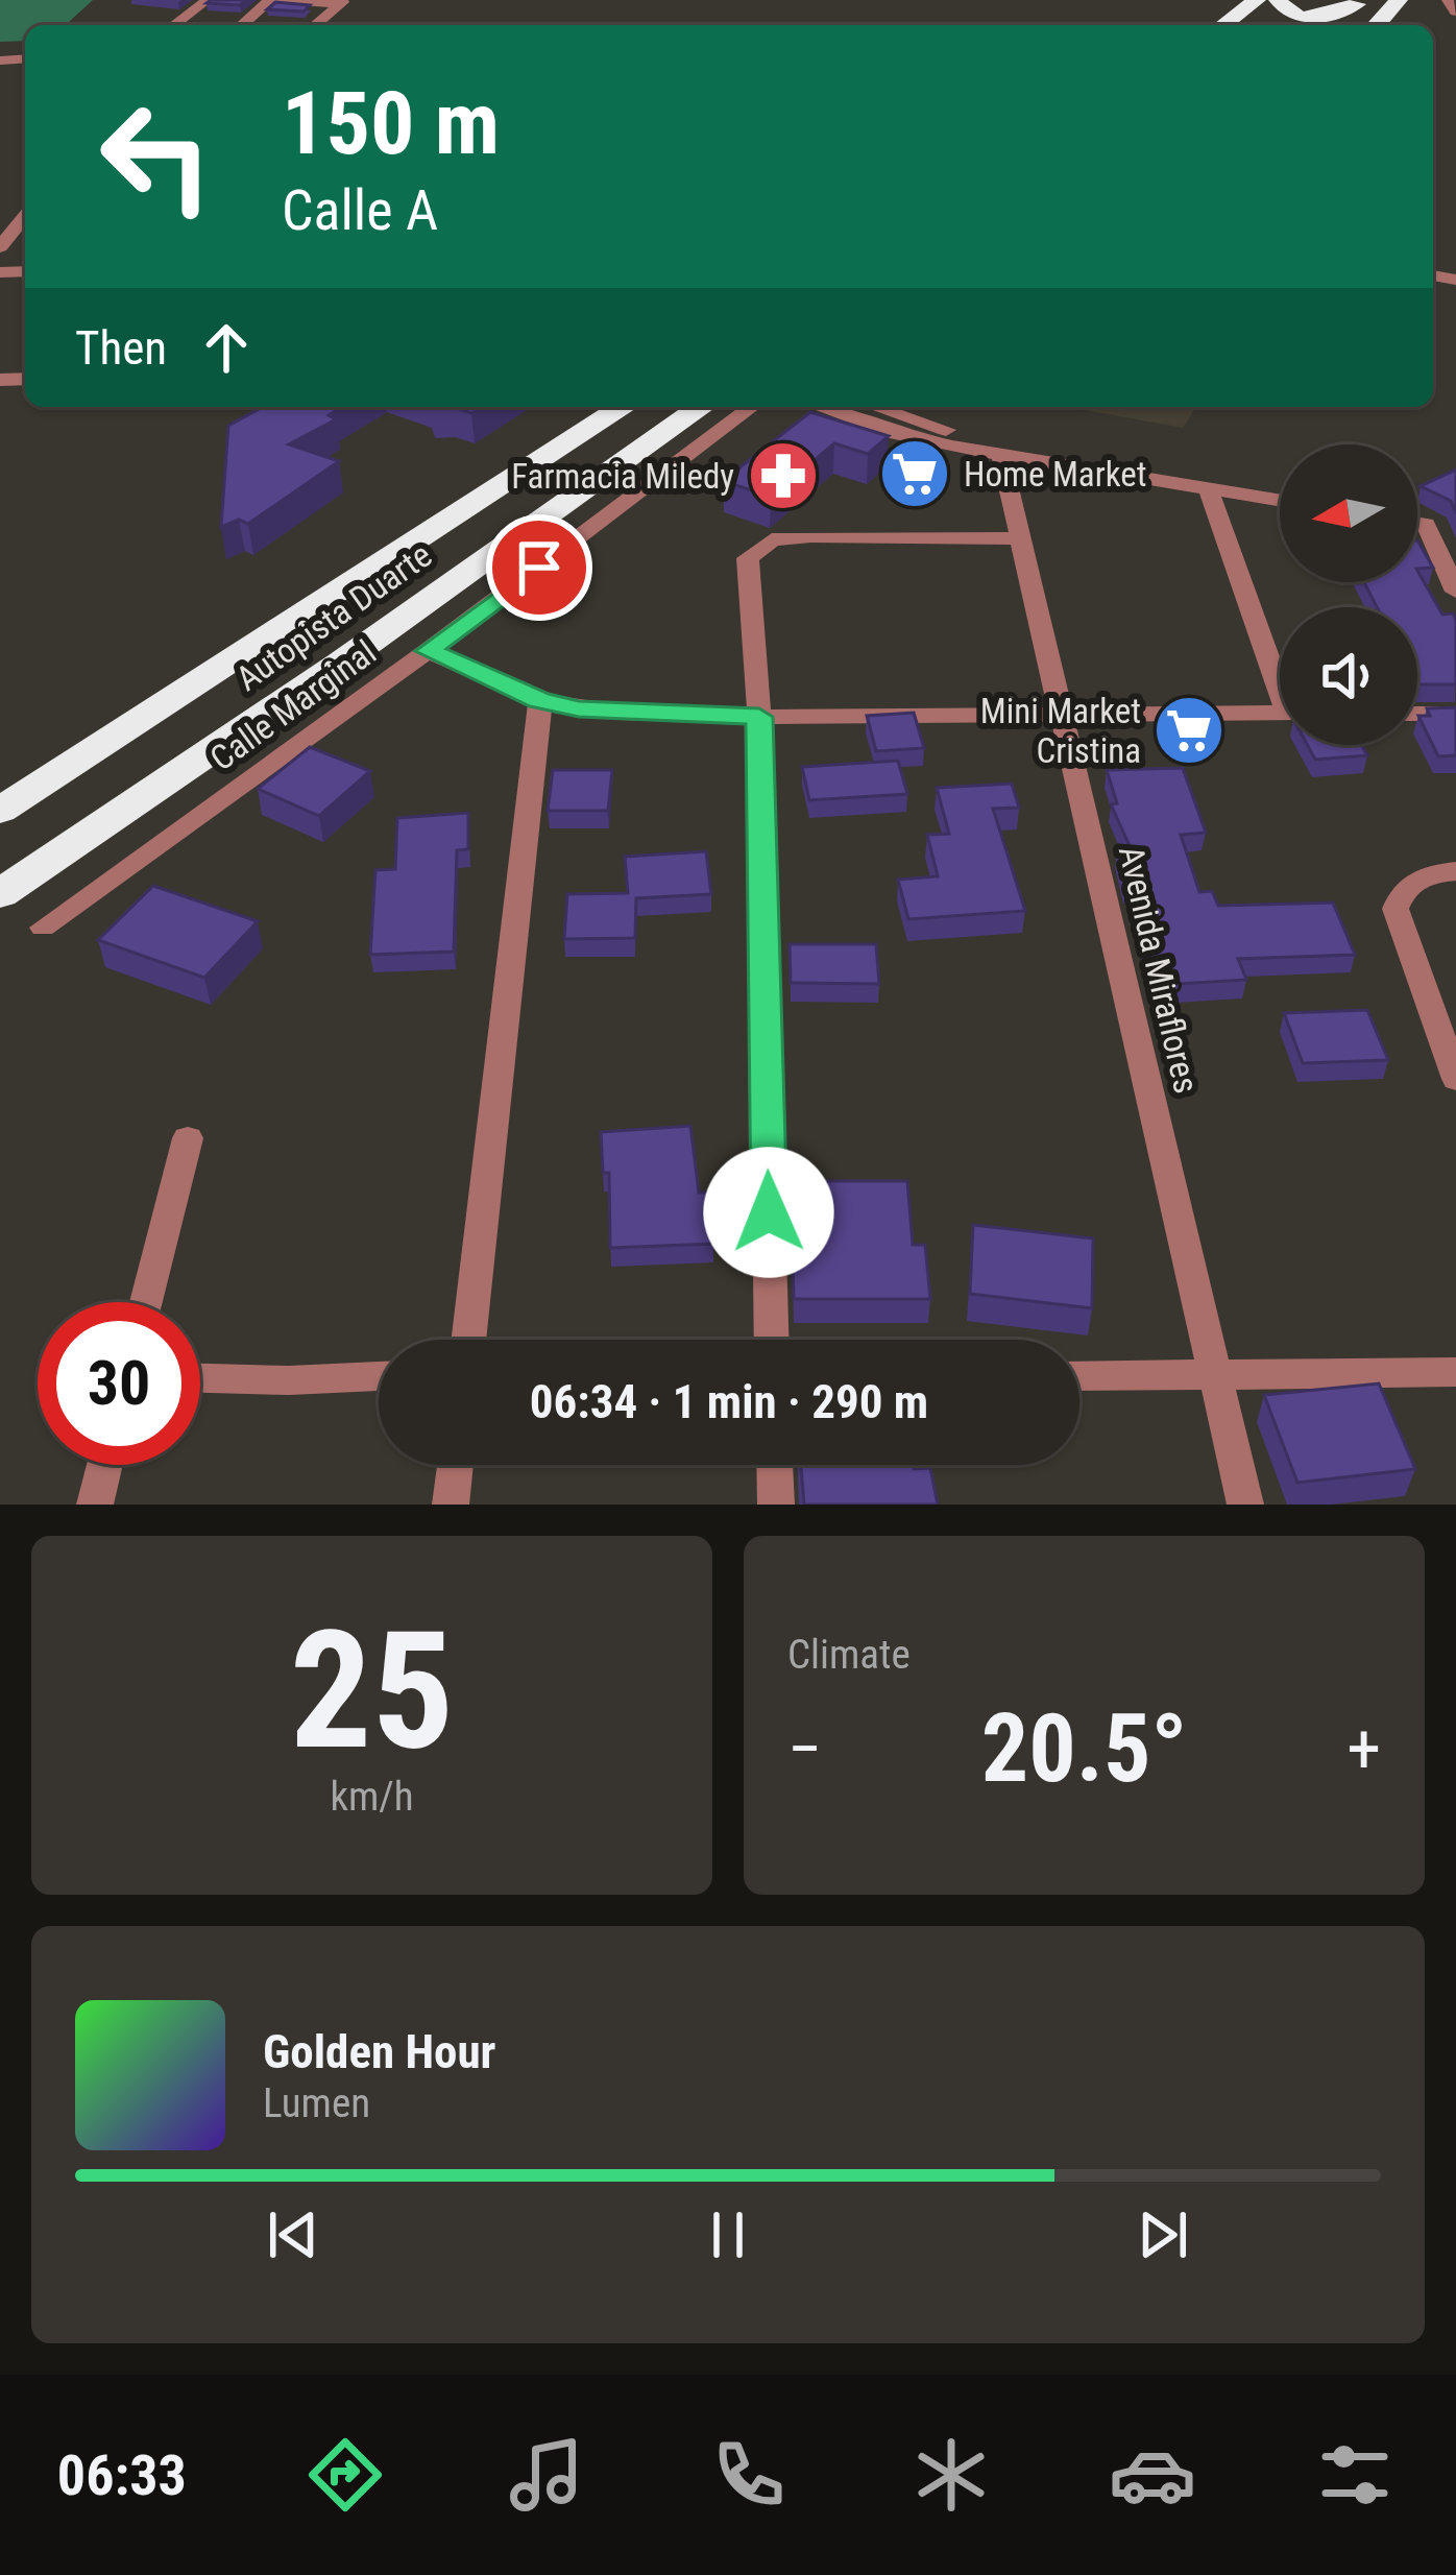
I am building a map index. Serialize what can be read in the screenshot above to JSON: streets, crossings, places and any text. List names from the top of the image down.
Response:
{
  "streets": {
    "highway": ["Autopista Duarte"],
    "street": ["Calle Marginal", "Avenida Miraflores"]
  },
  "places": {
    "supermarket": ["Home Market", "Mini Market Cristina"],
    "pharmacy": ["Farmacia Miledy"]
  },
  "north": "left",
  "page": {
    "turn": ["150 m", "Calle A"],
    "then": "Then",
    "limit": "30",
    "trip": "06:34 · 1 min · 290 m",
    "tile": [
      ["25", "km/h"],
      "Climate"
    ],
    "heat": ["−", "20.5°", "+"],
    "song": ["Golden Hour", "Lumen"],
    "tabs": "06:33"
  }
}
